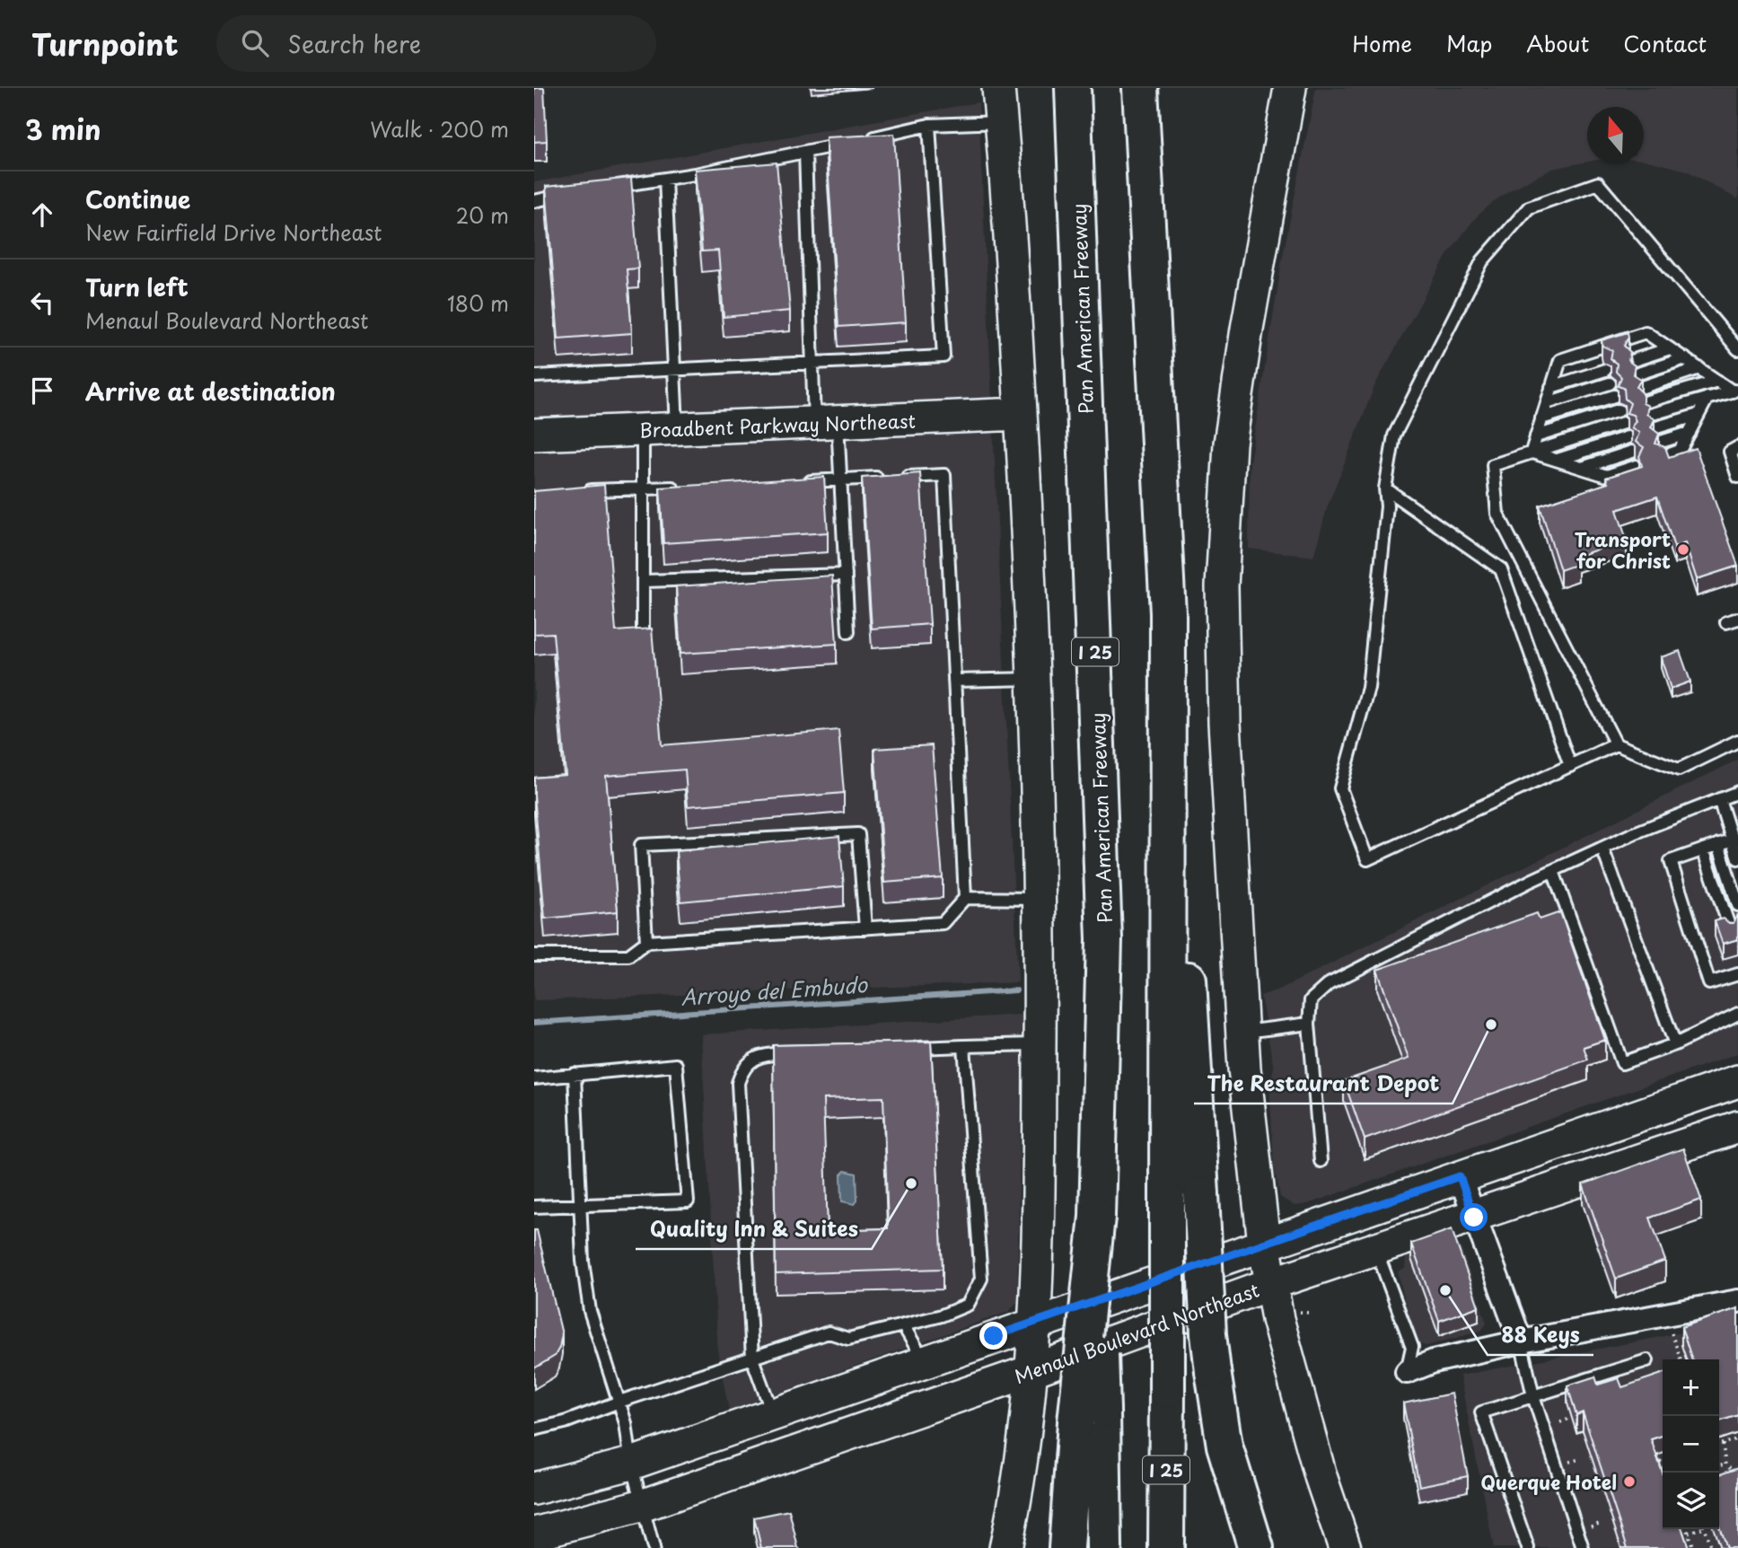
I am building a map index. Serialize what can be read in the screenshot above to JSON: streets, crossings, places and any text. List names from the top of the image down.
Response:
{
  "streets": {
    "highway": ["Pan American Freeway", "I 25"],
    "main road": ["Broadbent Parkway Northeast", "Menaul Boulevard Northeast"]
  },
  "water": ["Arroyo del Embudo"],
  "places": [
    "Transport for Christ",
    "The Restaurant Depot",
    "Quality Inn & Suites",
    "88 Keys",
    "Querque Hotel"
  ],
  "north": "top",
  "page": {
    "header": "Turnpoint",
    "search": "Search here",
    "nav": [
      "Home",
      "Map",
      "About",
      "Contact"
    ],
    "heading": ["3 min", "Walk · 200 m"],
    "list": [
      ["Continue", "New Fairfield Drive Northeast", "20 m"],
      ["Turn left", "Menaul Boulevard Northeast", "180 m"],
      "Arrive at destination"
    ],
    "map_buttons": ["+", "−"]
  }
}
